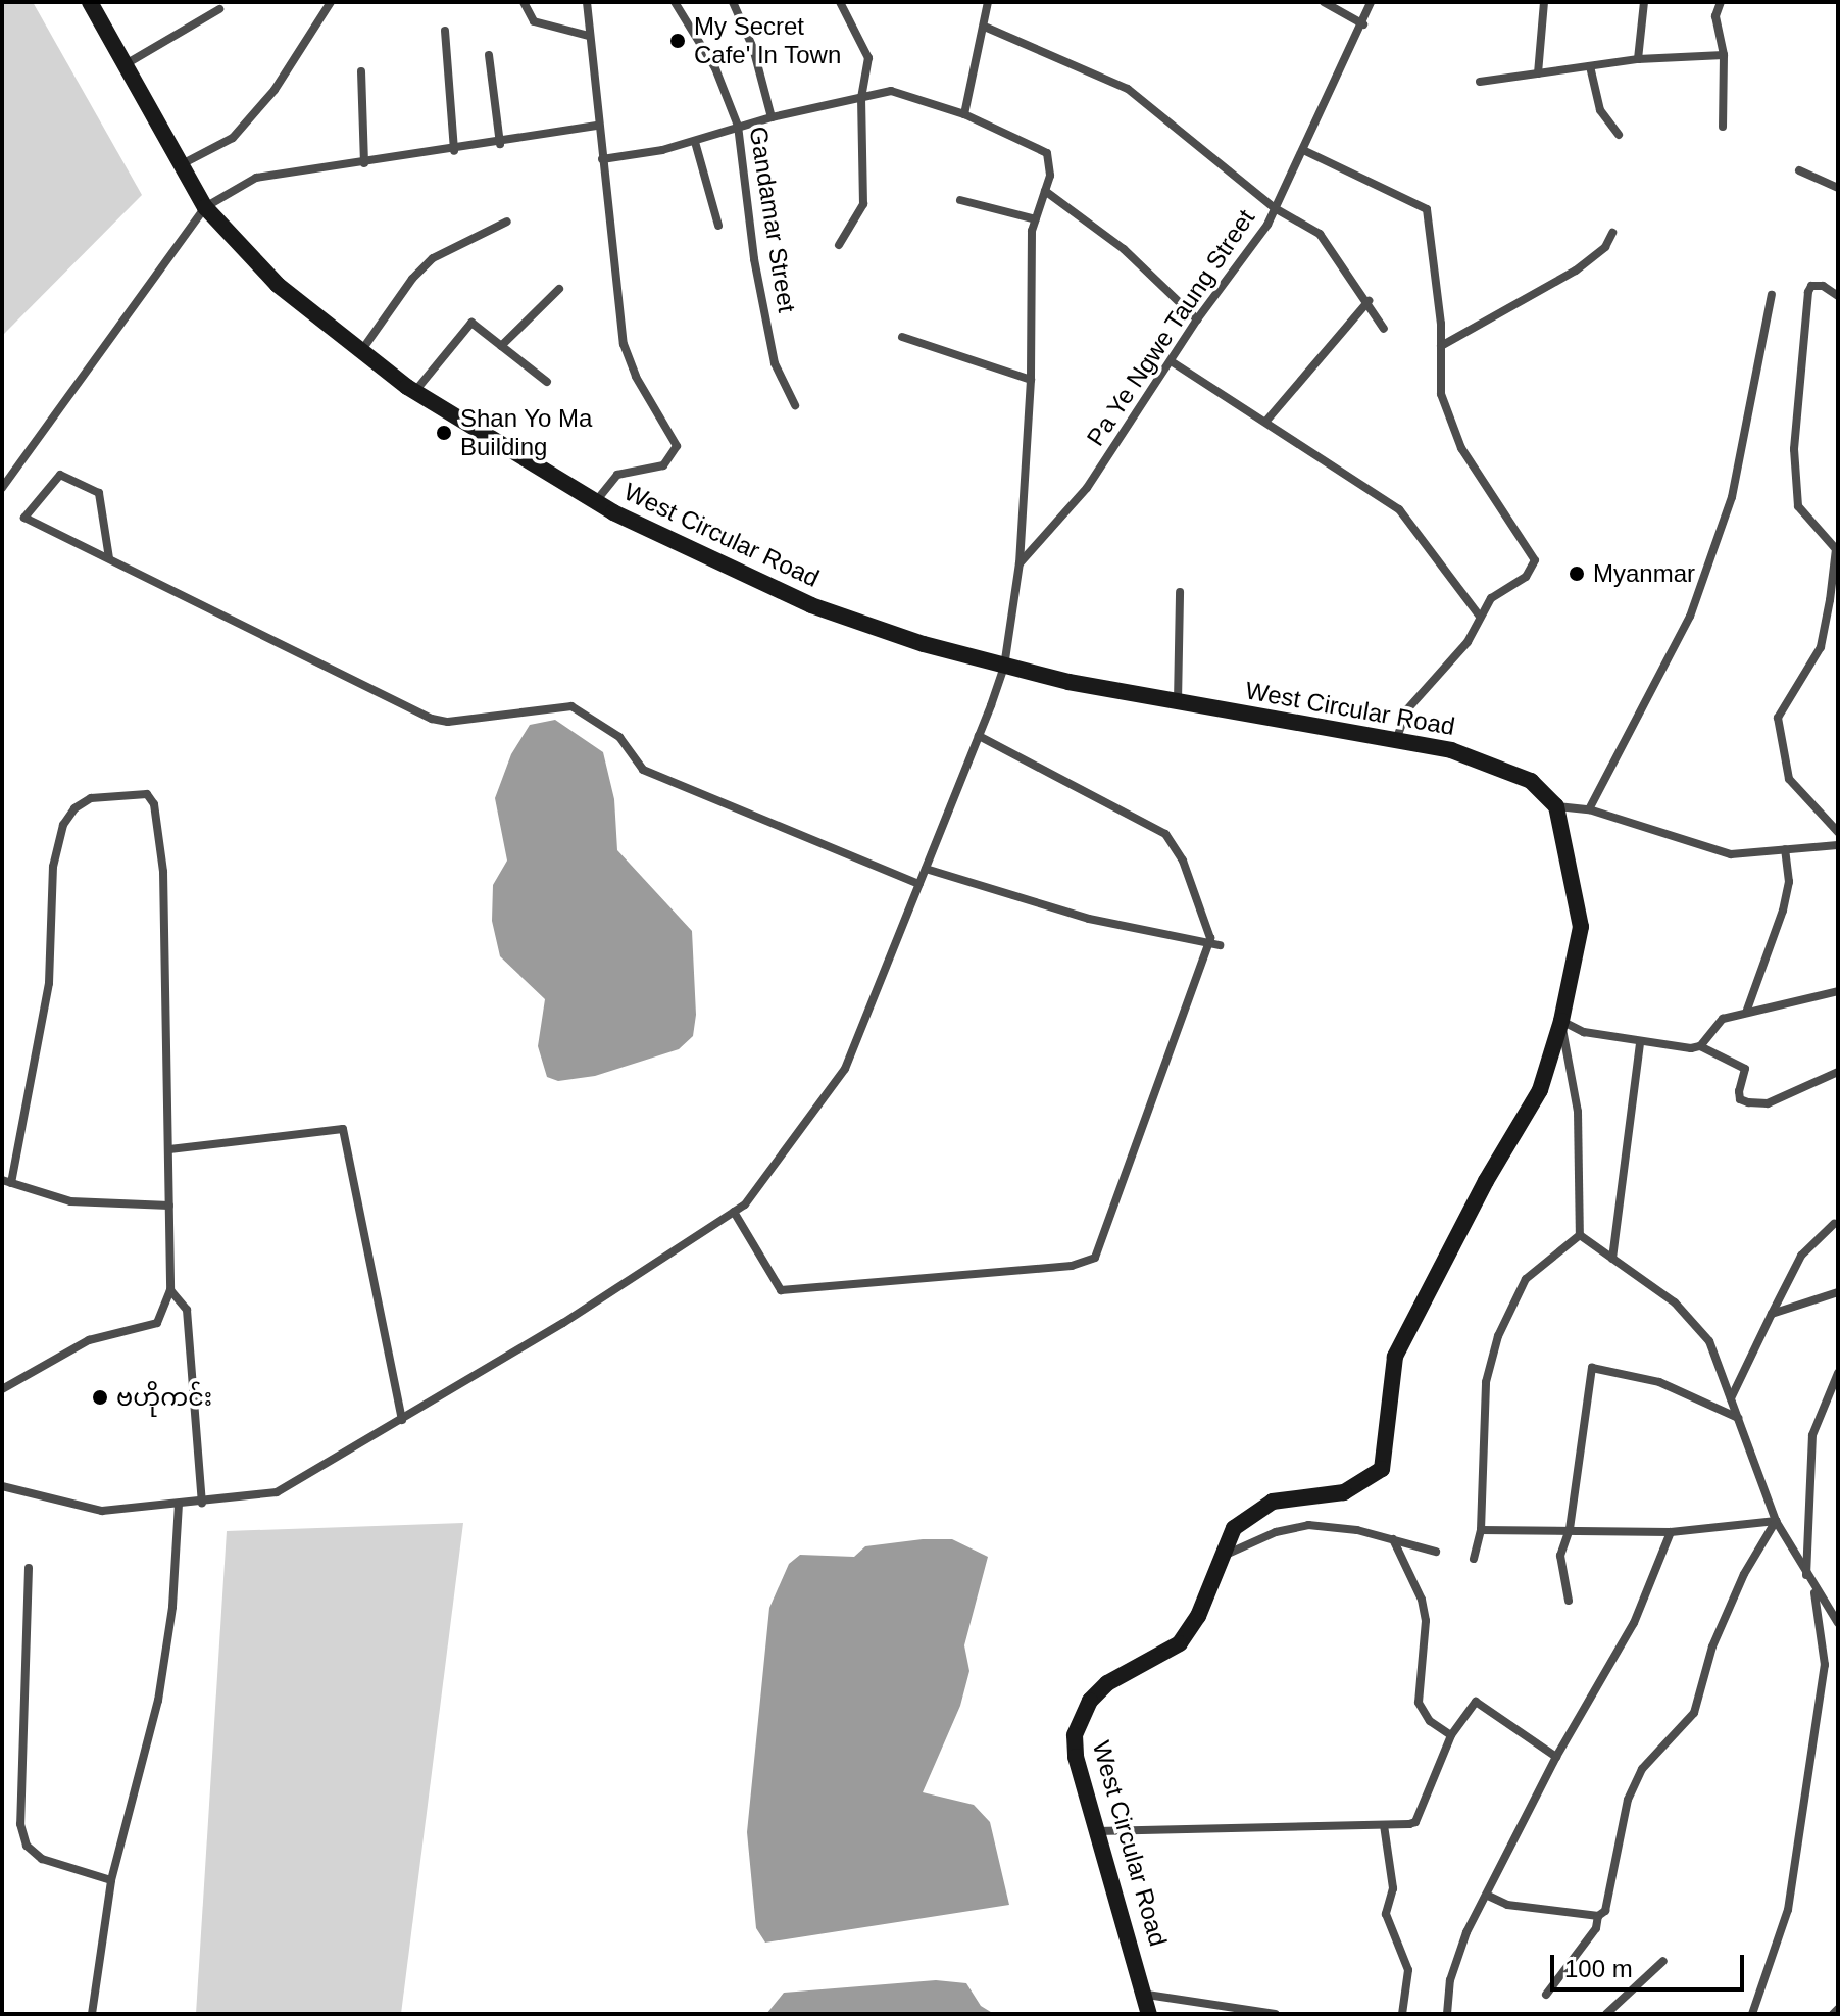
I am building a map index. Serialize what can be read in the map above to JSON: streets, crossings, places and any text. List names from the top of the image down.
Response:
{
  "streets": {
    "street": ["Gandamar Street", "Pa Ye Ngwe Taung Street", "West Circular Road"]
  },
  "places": [
    "My Secret Cafe' In Town",
    "Shan Yo Ma Building",
    "Myanmar",
    "ဗဟိုကင်း"
  ],
  "scale_bar": "100 m"
}
